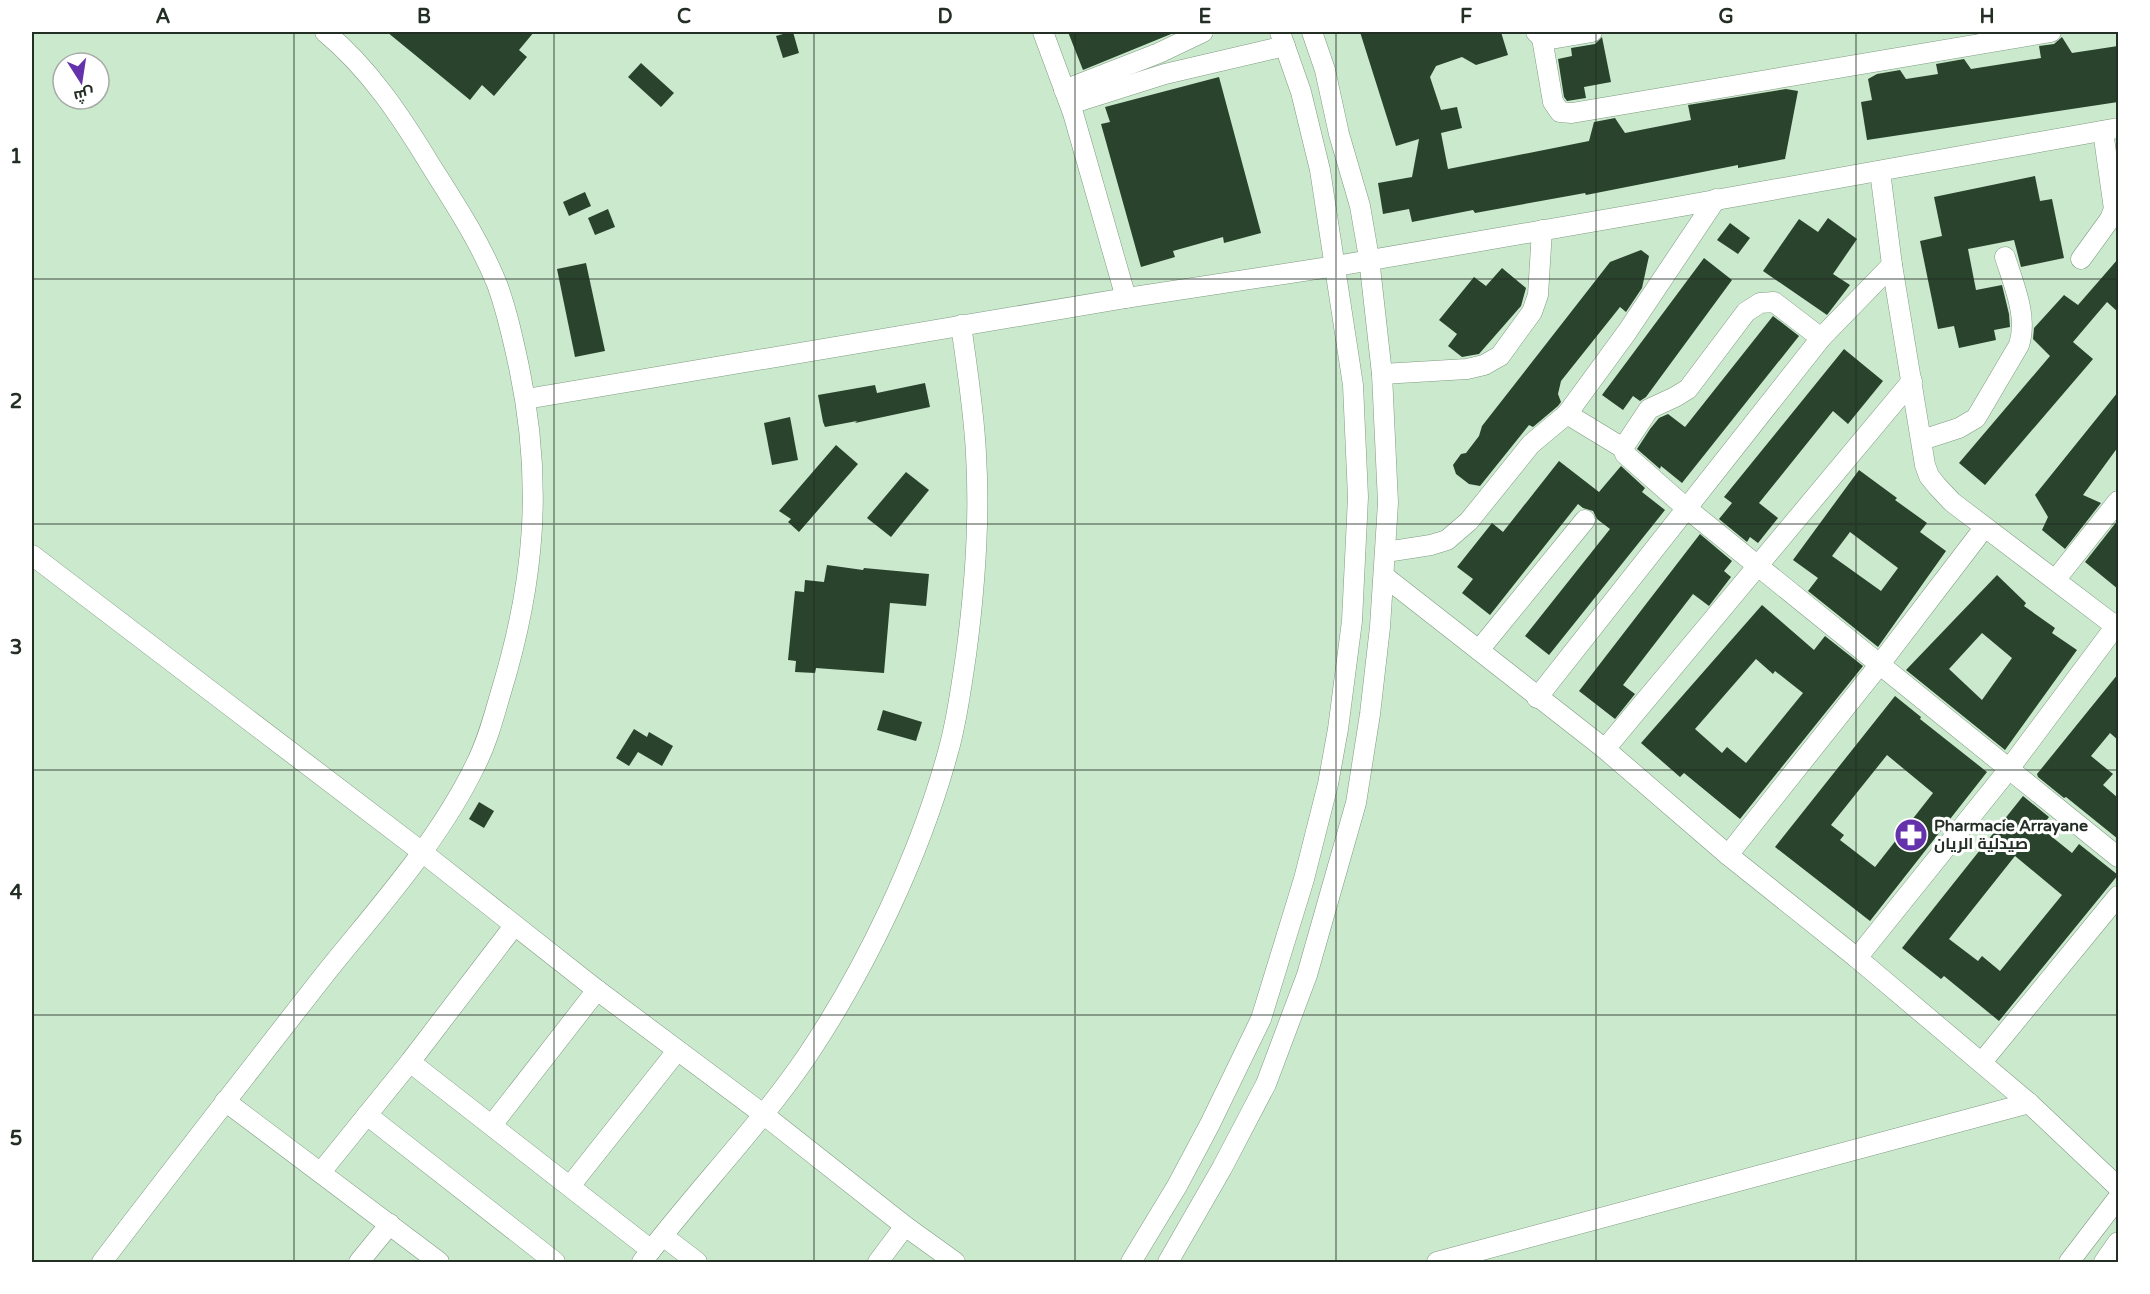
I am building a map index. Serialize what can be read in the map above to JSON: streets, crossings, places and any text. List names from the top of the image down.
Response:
{
  "places": {
    "pharmacy": ["Pharmacie Arrayane صيدلية الريان"]
  },
  "north": "bottom",
  "grid": {
    "columns": [
      "A",
      "B",
      "C",
      "D",
      "E",
      "F",
      "G",
      "H"
    ],
    "rows": [
      "1",
      "2",
      "3",
      "4",
      "5"
    ]
  }
}
